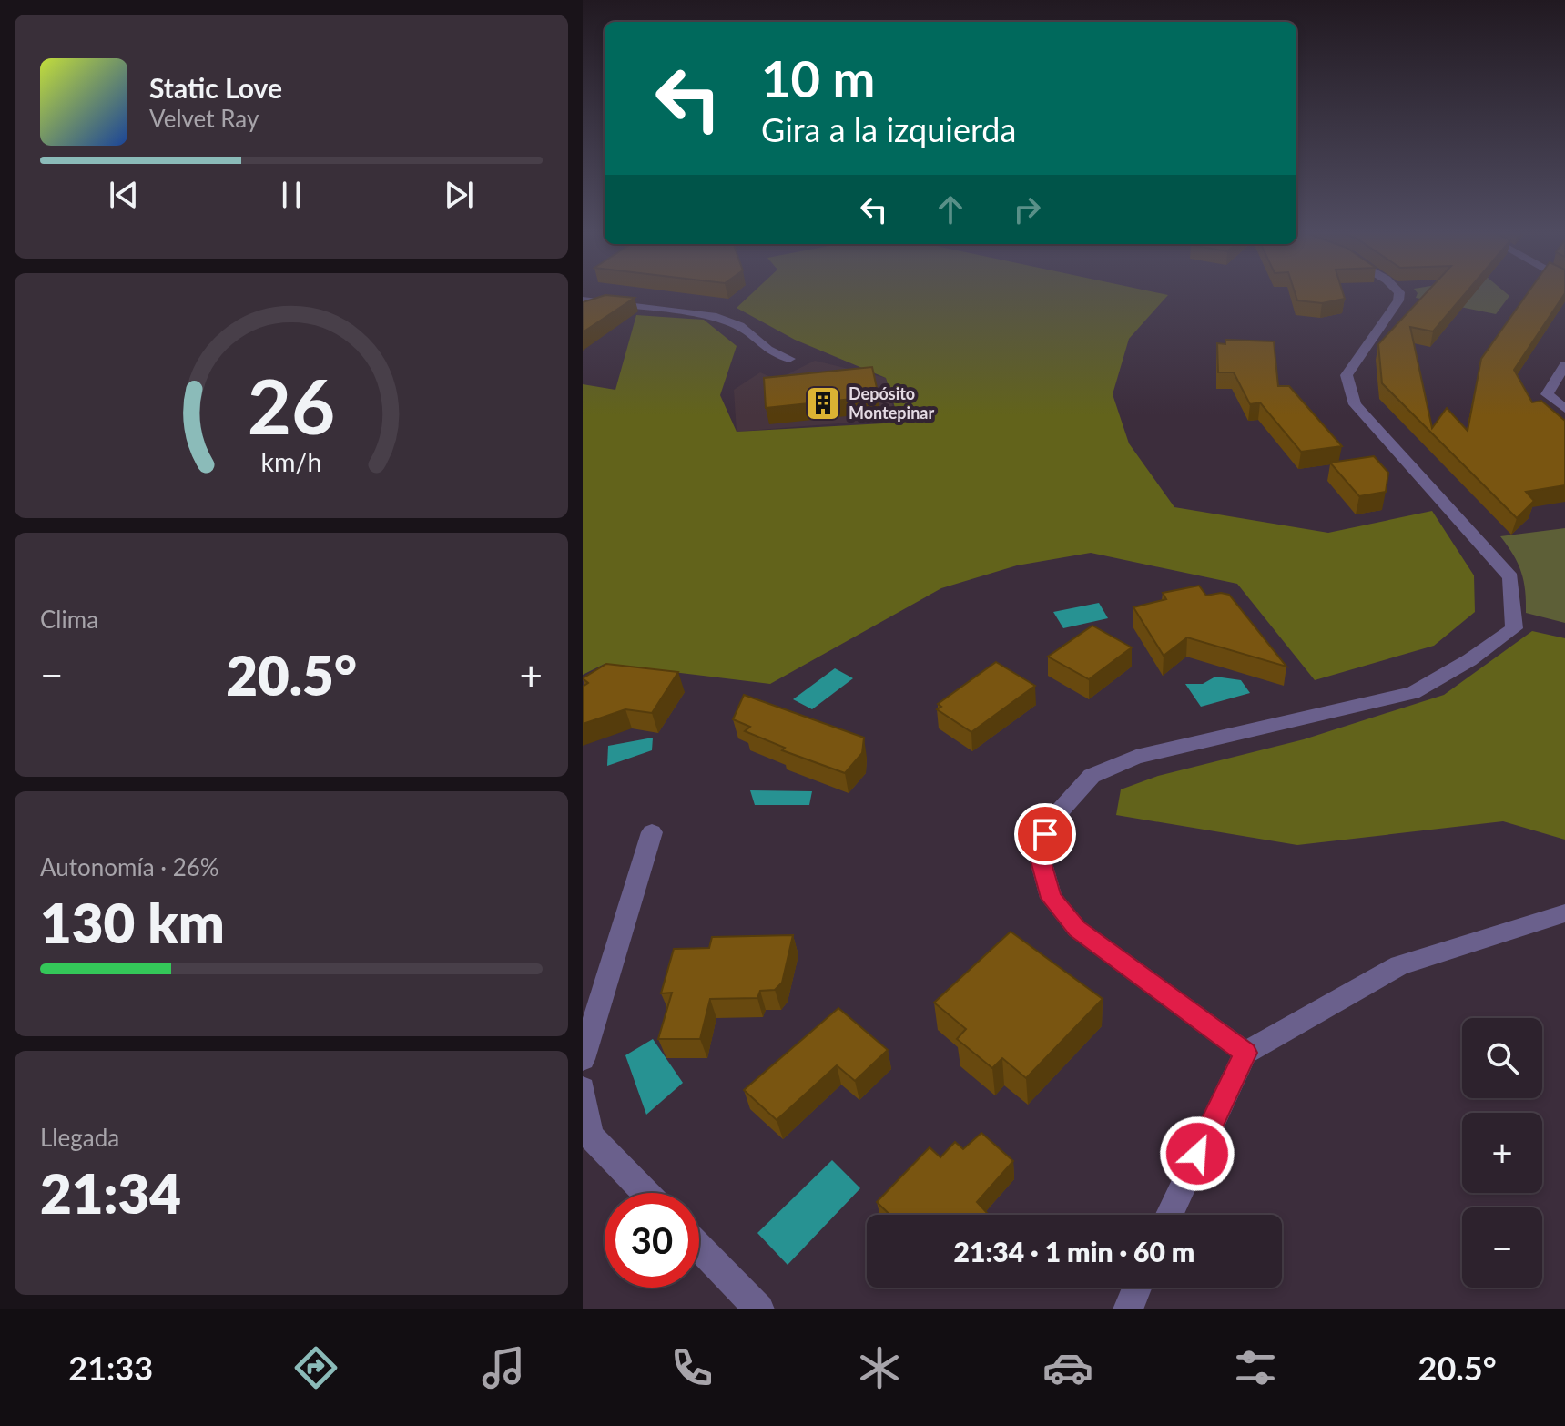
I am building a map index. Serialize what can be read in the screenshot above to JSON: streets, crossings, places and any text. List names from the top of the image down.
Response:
{
  "places": {
    "building": ["Depósito Montepinar"]
  },
  "page": {
    "turn": ["10 m", "Gira a la izquierda"],
    "song": ["Static Love", "Velvet Ray"],
    "tile": [
      "Clima",
      ["Autonomía · 26%", "130 km"],
      ["Llegada", "21:34"]
    ],
    "heat": ["−", "20.5°", "+"],
    "map_buttons": ["+", "−"],
    "limit": "30",
    "trip": "21:34 · 1 min · 60 m",
    "tabs": ["21:33", "20.5°"],
    "gauge": ["26", "km/h"]
  }
}
